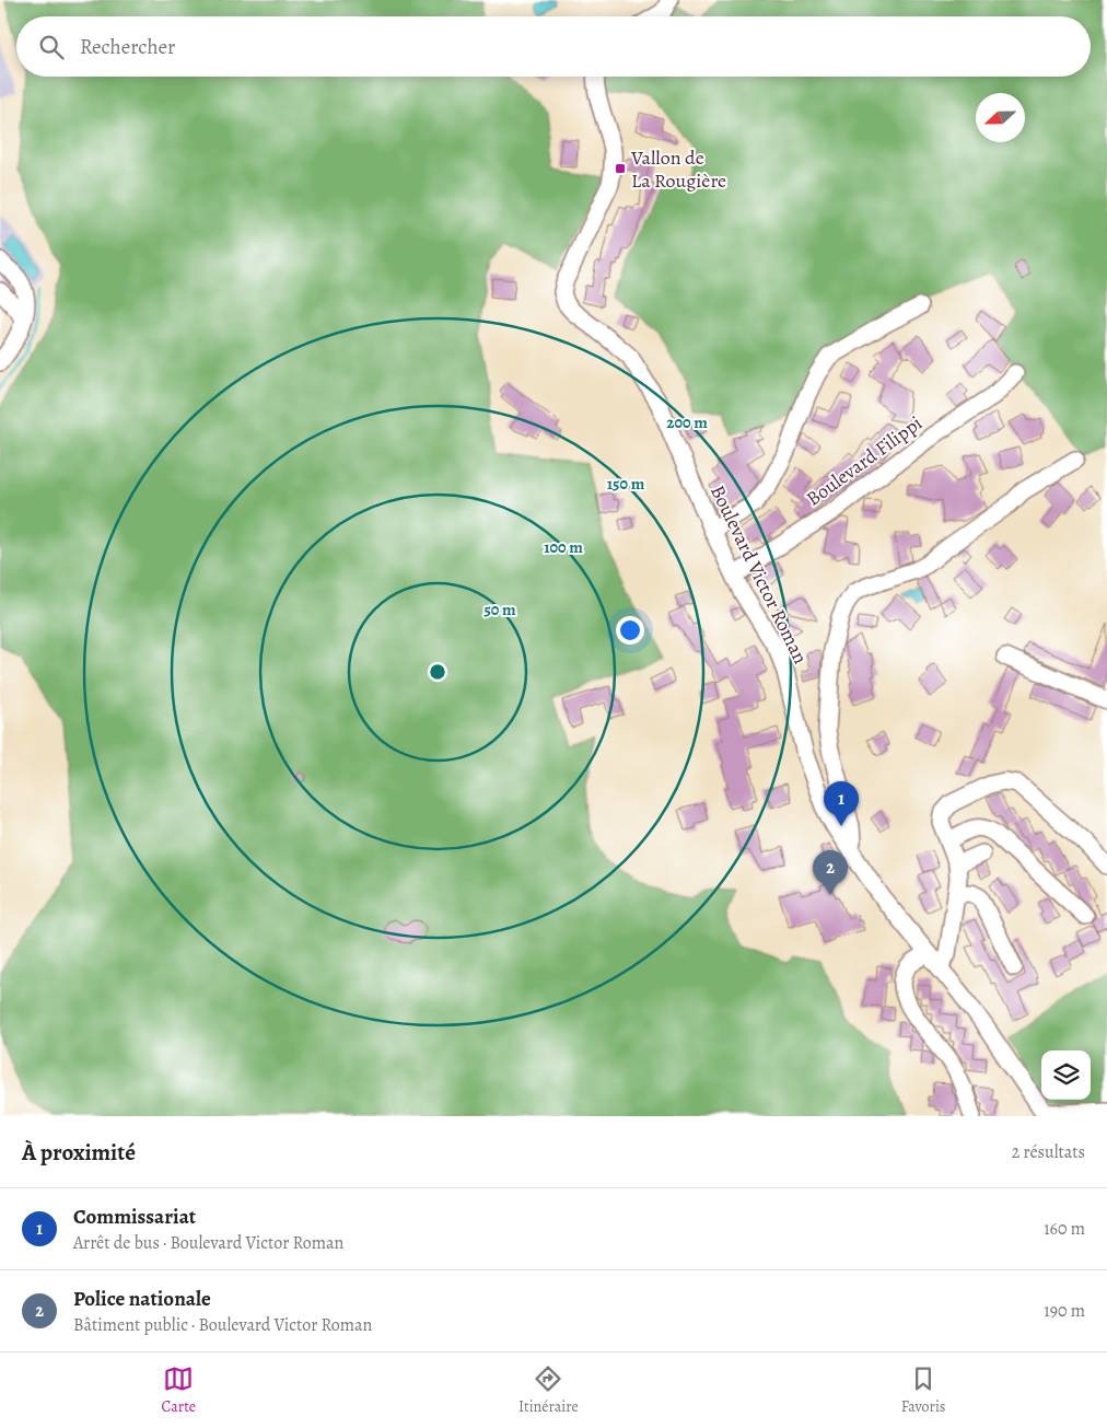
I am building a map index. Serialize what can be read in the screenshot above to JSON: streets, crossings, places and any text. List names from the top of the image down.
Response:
{
  "streets": {
    "street": ["Boulevard Filippi", "Boulevard Victor Roman"]
  },
  "crossings": [
    ["Boulevard Filippi", "Boulevard Victor Roman"]
  ],
  "places": {
    "transit": ["Vallon de La Rougière"]
  },
  "north": "left",
  "page": {
    "search": "Rechercher",
    "pins": ["1", "2"],
    "heading": ["À proximité", "2 résultats"],
    "list": [
      {
        "mark": "1",
        "name": "Commissariat",
        "note": "Arrêt de bus · Boulevard Victor Roman",
        "value": "160 m"
      },
      {
        "mark": "2",
        "name": "Police nationale",
        "note": "Bâtiment public · Boulevard Victor Roman",
        "value": "190 m"
      }
    ],
    "nav": ["Carte", "Itinéraire", "Favoris"]
  },
  "rings": [
    "200 m",
    "150 m",
    "100 m",
    "50 m"
  ]
}
